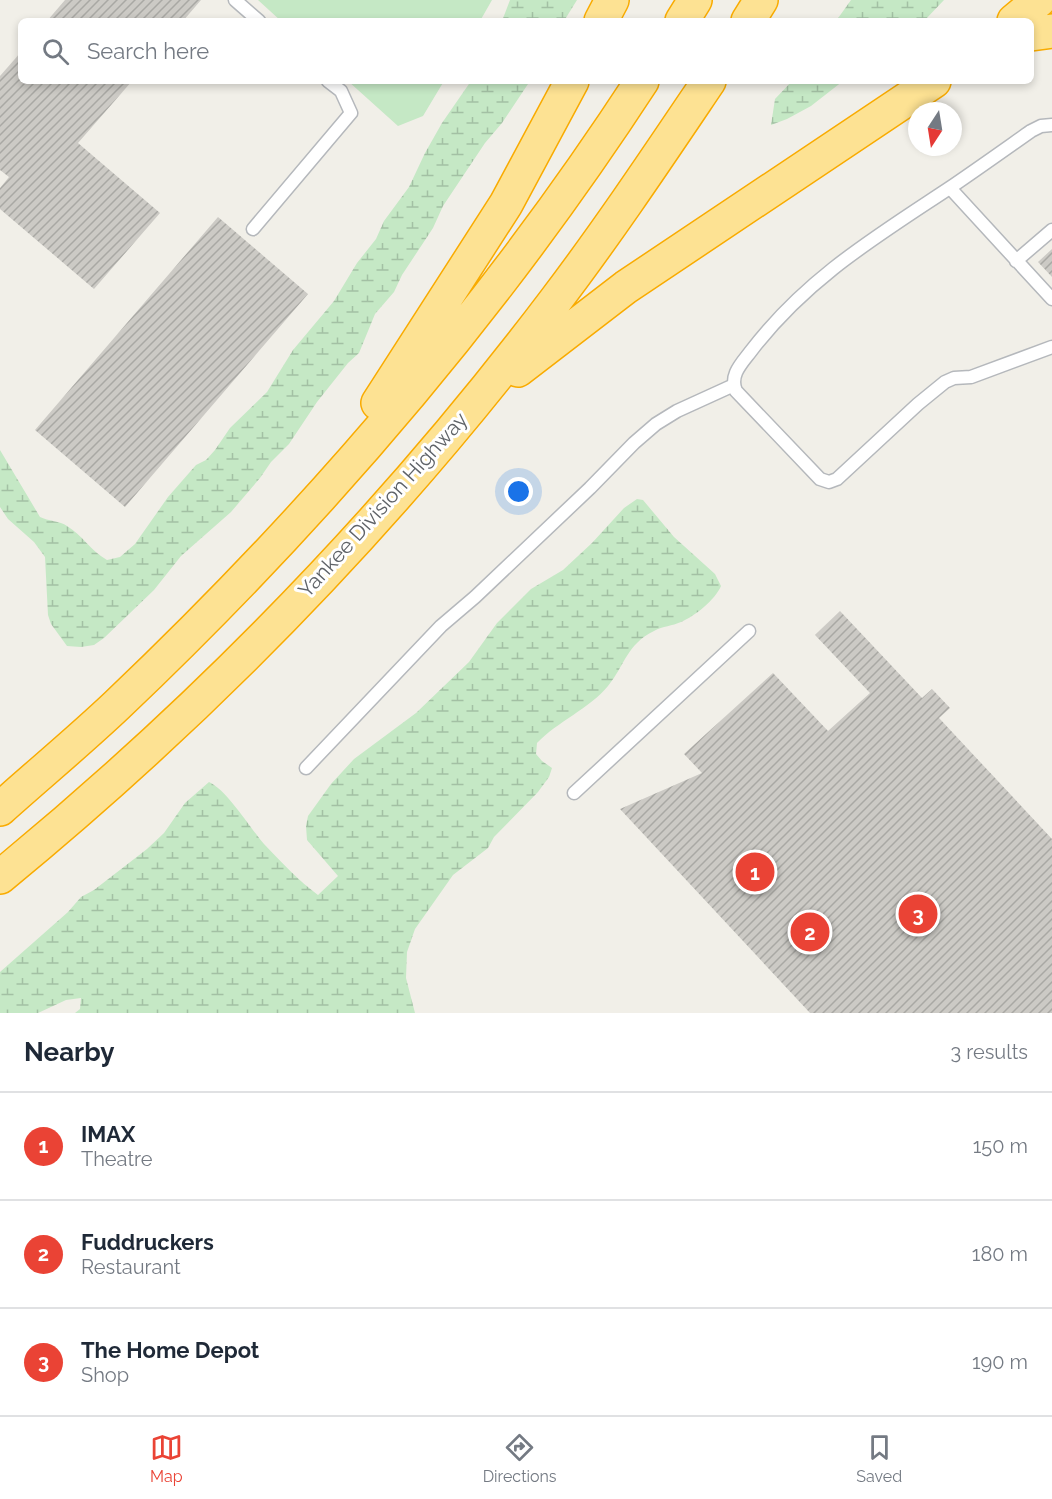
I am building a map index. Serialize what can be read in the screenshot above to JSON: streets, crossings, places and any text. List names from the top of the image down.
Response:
{
  "streets": {
    "highway": ["Yankee Division Highway"]
  },
  "north": "bottom",
  "page": {
    "search": "Search here",
    "pins": ["1", "3", "2"],
    "heading": ["Nearby", "3 results"],
    "list": [
      {
        "mark": "1",
        "name": "IMAX",
        "note": "Theatre",
        "value": "150 m"
      },
      {
        "mark": "2",
        "name": "Fuddruckers",
        "note": "Restaurant",
        "value": "180 m"
      },
      {
        "mark": "3",
        "name": "The Home Depot",
        "note": "Shop",
        "value": "190 m"
      }
    ],
    "nav": ["Map", "Directions", "Saved"]
  }
}
